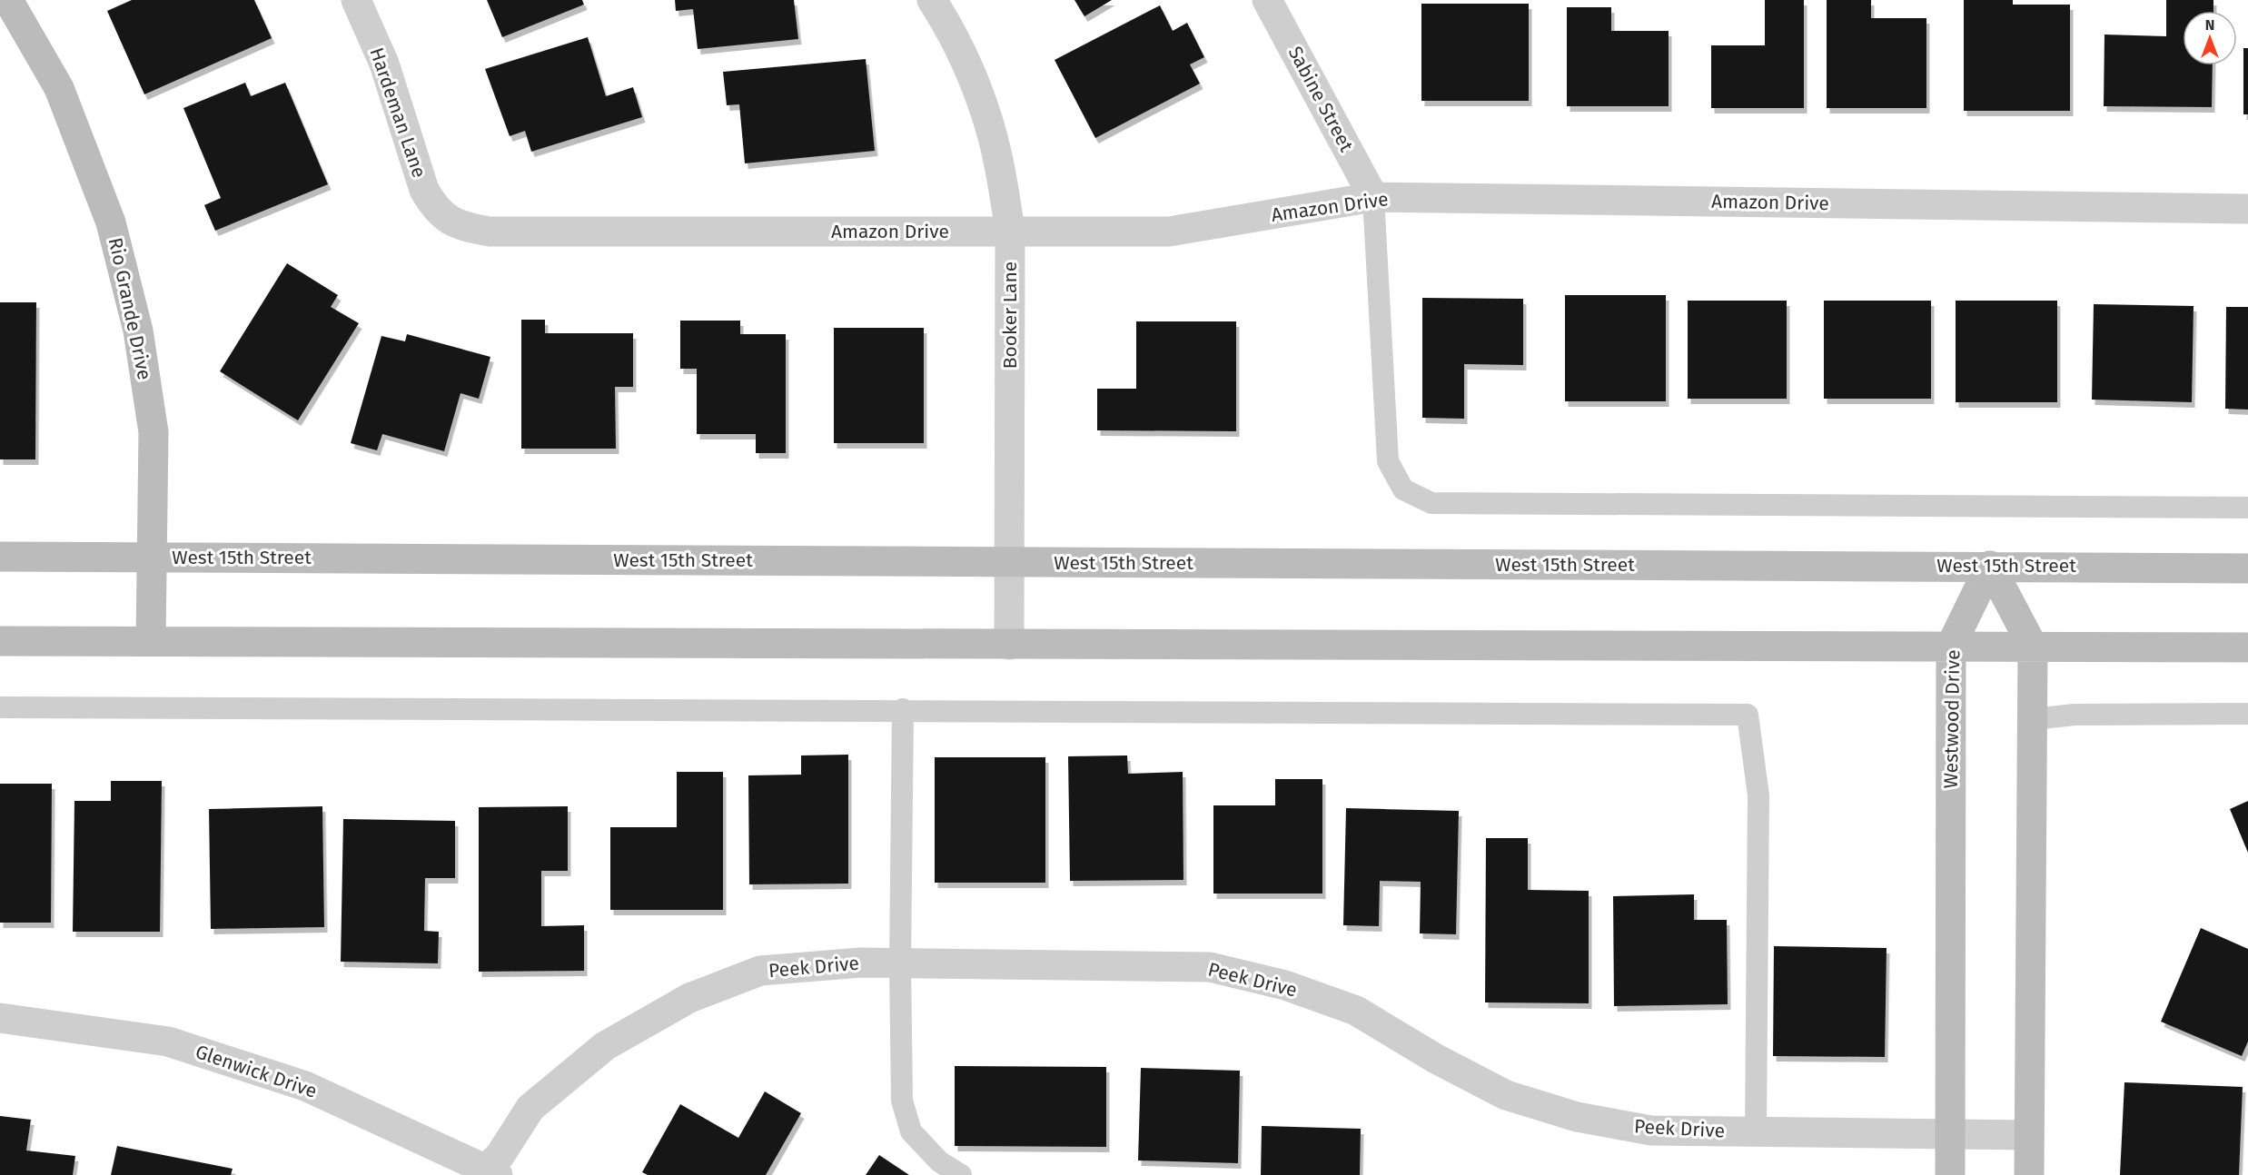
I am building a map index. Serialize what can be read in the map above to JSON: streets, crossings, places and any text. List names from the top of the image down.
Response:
{
  "streets": {
    "main road": ["Rio Grande Drive", "West 15th Street", "Westwood Drive"],
    "street": [
      "Sabine Street",
      "Hardeman Lane",
      "Amazon Drive",
      "Booker Lane",
      "Peek Drive",
      "Glenwick Drive"
    ]
  },
  "crossings": [
    ["Sabine Street", "Amazon Drive"],
    ["Hardeman Lane", "Amazon Drive"],
    ["Amazon Drive", "Booker Lane"],
    ["Rio Grande Drive", "West 15th Street"],
    ["Booker Lane", "West 15th Street"],
    ["West 15th Street", "Westwood Drive"],
    ["Westwood Drive", "Peek Drive"],
    ["Peek Drive", "Glenwick Drive"]
  ],
  "north": "top"
}
